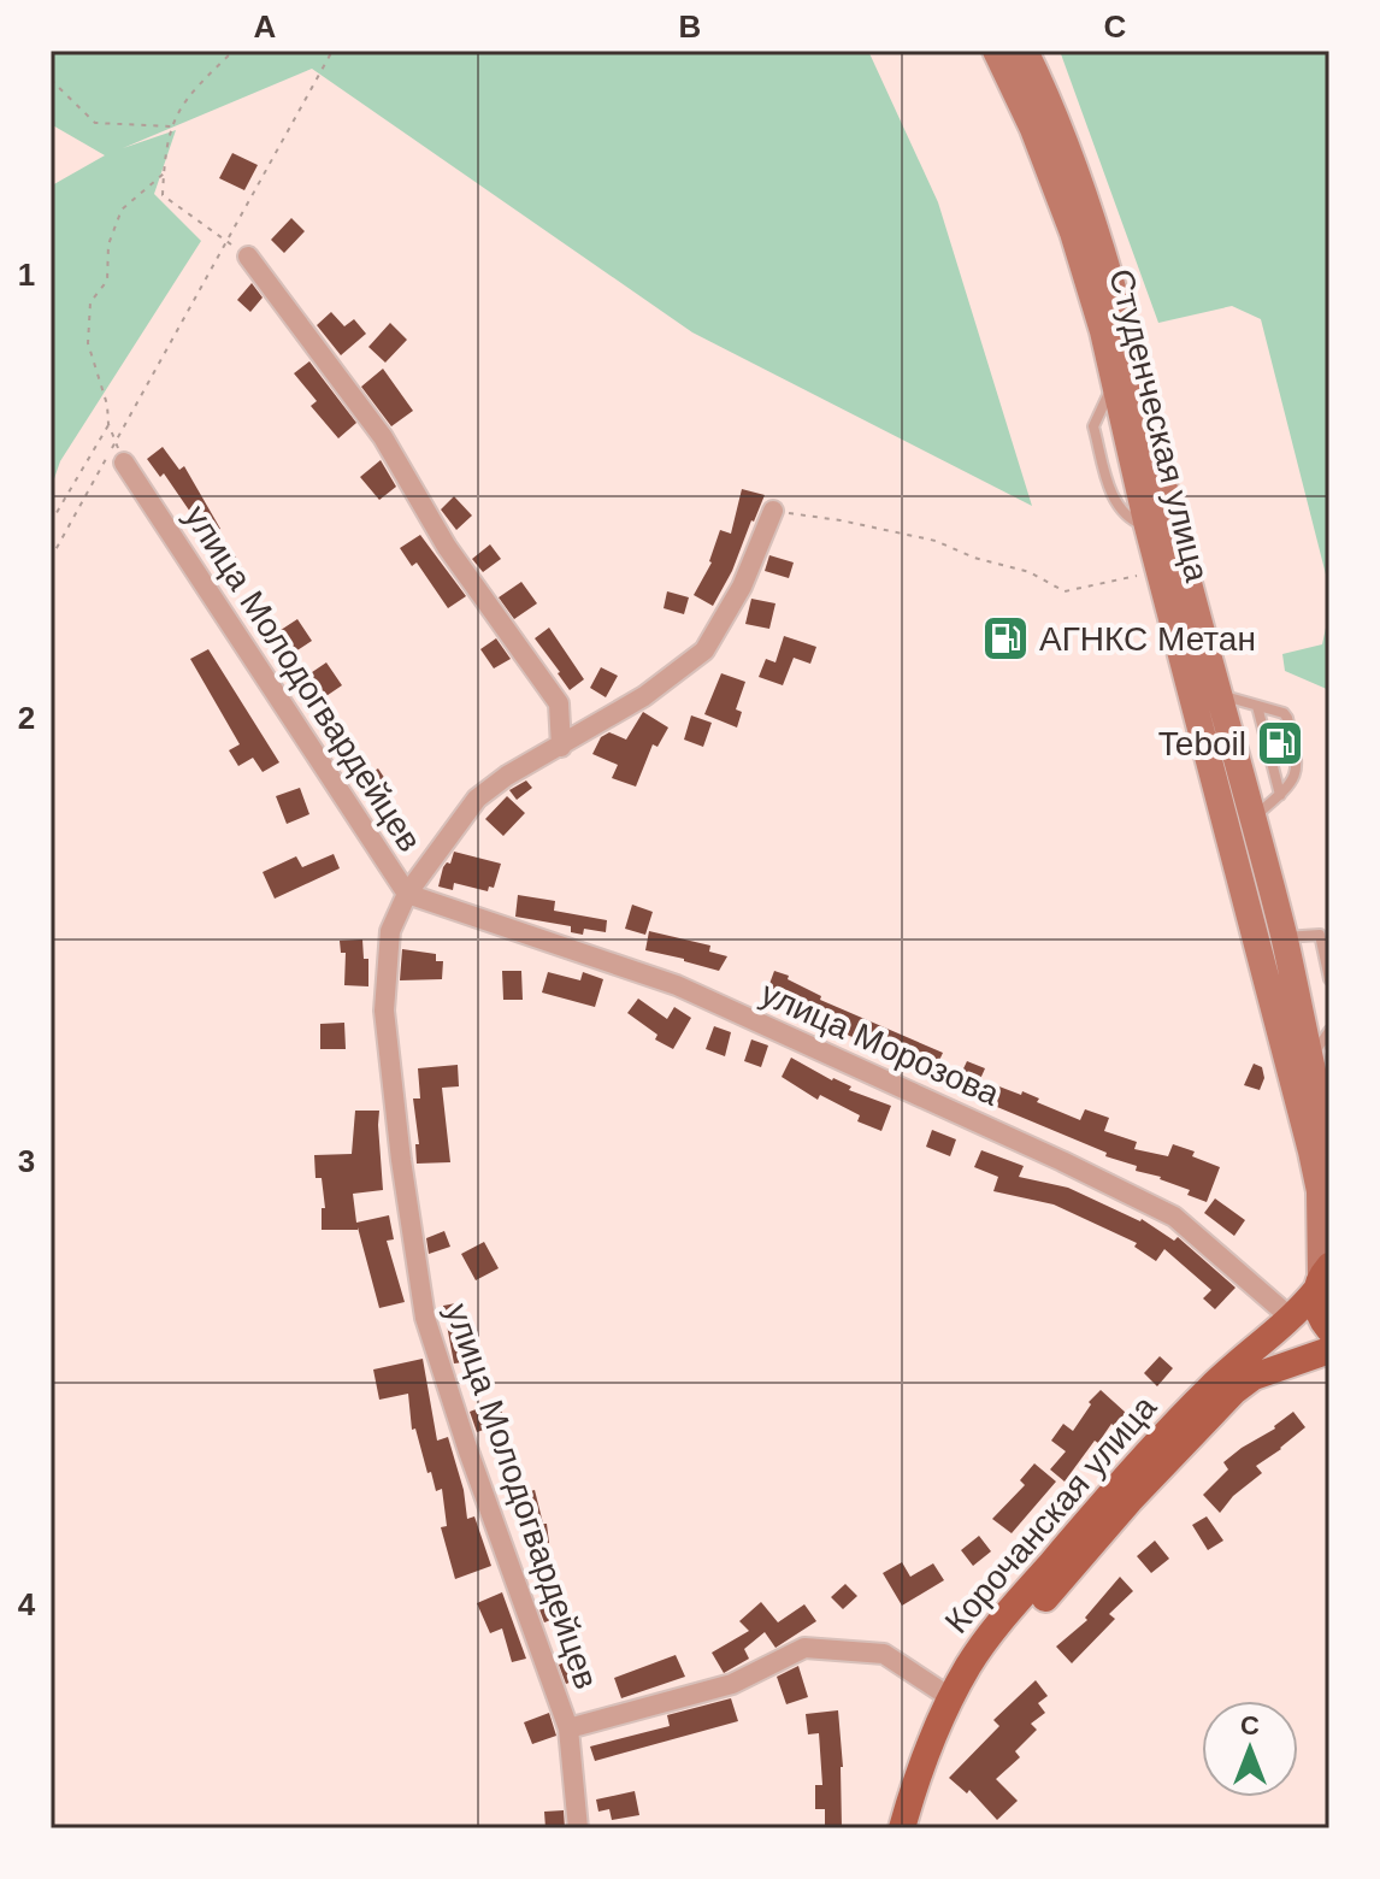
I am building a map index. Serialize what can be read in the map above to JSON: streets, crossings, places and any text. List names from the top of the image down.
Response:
{
  "streets": {
    "main road": ["Студенческая улица", "Корочанская улица"],
    "street": ["улица Молодогвардейцев", "улица Морозова"]
  },
  "crossings": [
    ["Студенческая улица", "Корочанская улица"],
    ["улица Молодогвардейцев", "улица Морозова"],
    ["улица Морозова", "Корочанская улица"]
  ],
  "places": {
    "fuel station": ["АГНКС Метан", "Teboil"]
  },
  "north": "top",
  "grid": {
    "columns": ["A", "B", "C"],
    "rows": [
      "1",
      "2",
      "3",
      "4"
    ]
  }
}
